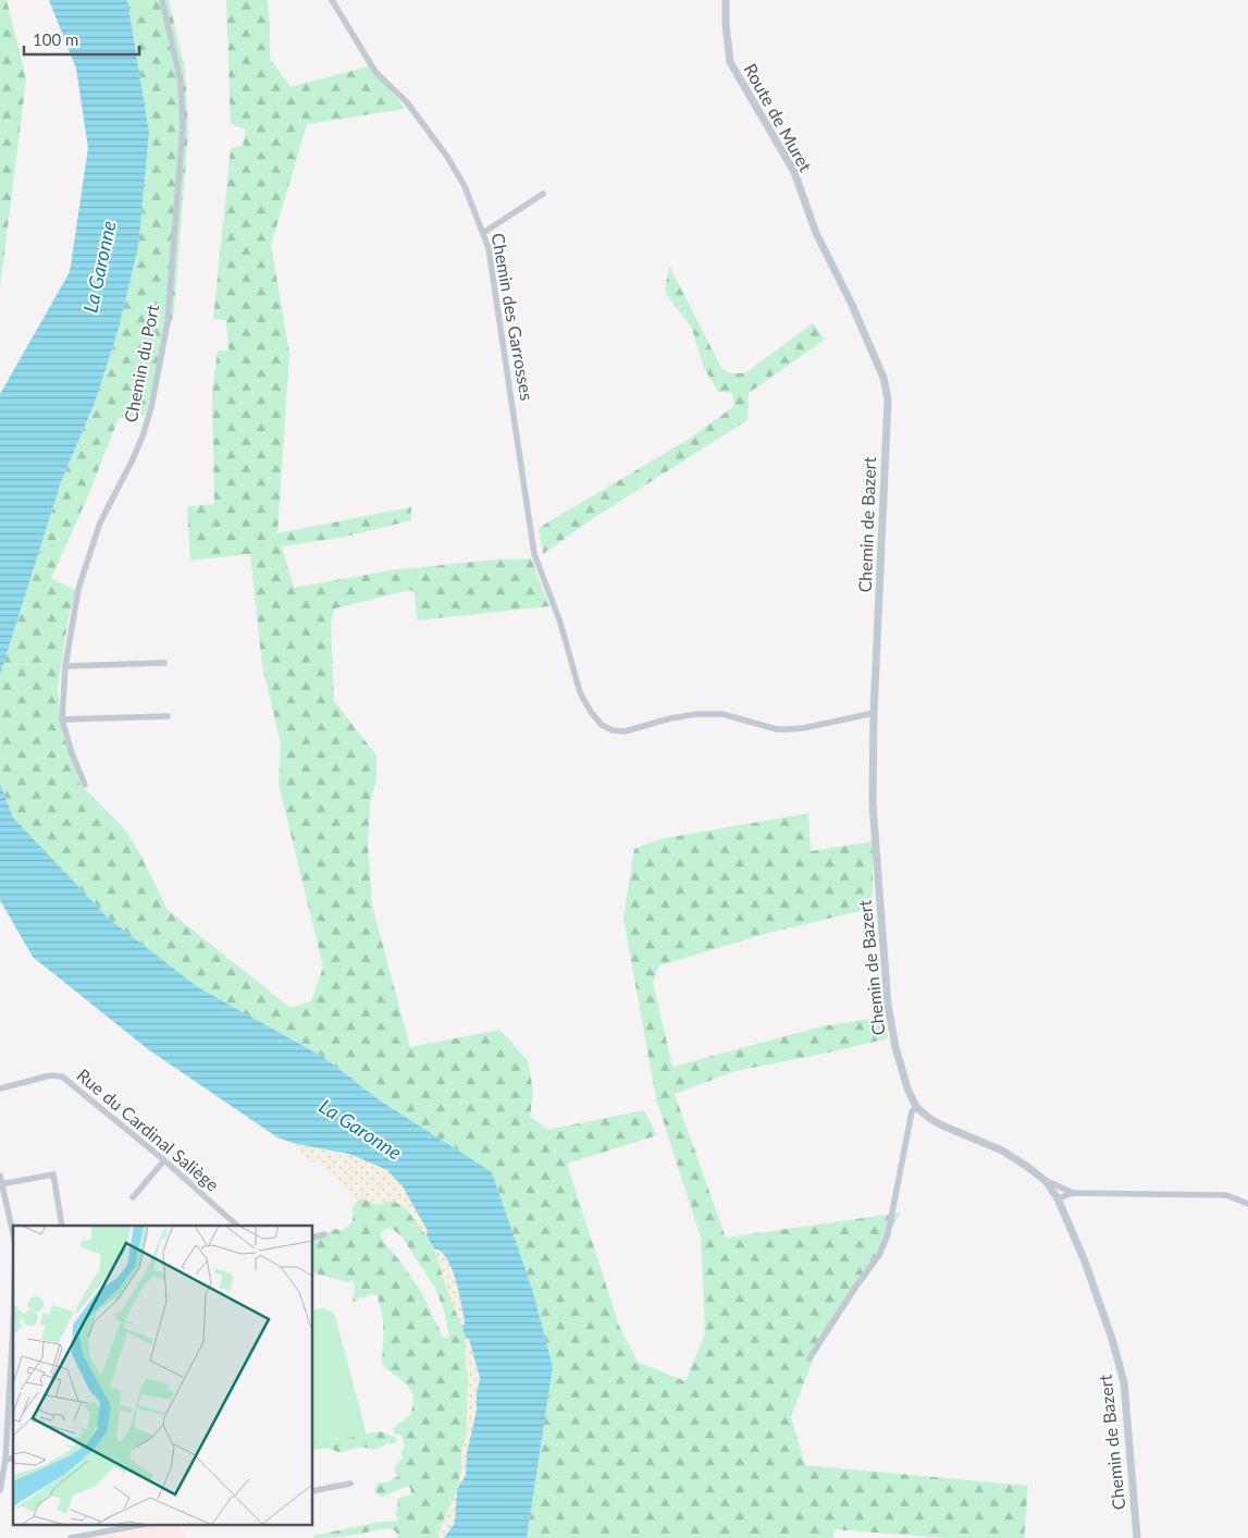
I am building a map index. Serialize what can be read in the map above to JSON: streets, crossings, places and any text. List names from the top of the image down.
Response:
{
  "streets": {
    "street": [
      "Route de Muret",
      "Chemin des Garrosses",
      "Chemin du Port",
      "Chemin de Bazert",
      "Rue du Cardinal Saliège"
    ]
  },
  "crossings": [
    ["Route de Muret", "Chemin de Bazert"],
    ["Chemin des Garrosses", "Chemin de Bazert"]
  ],
  "water": ["La Garonne"],
  "scale_bar": "100 m"
}
